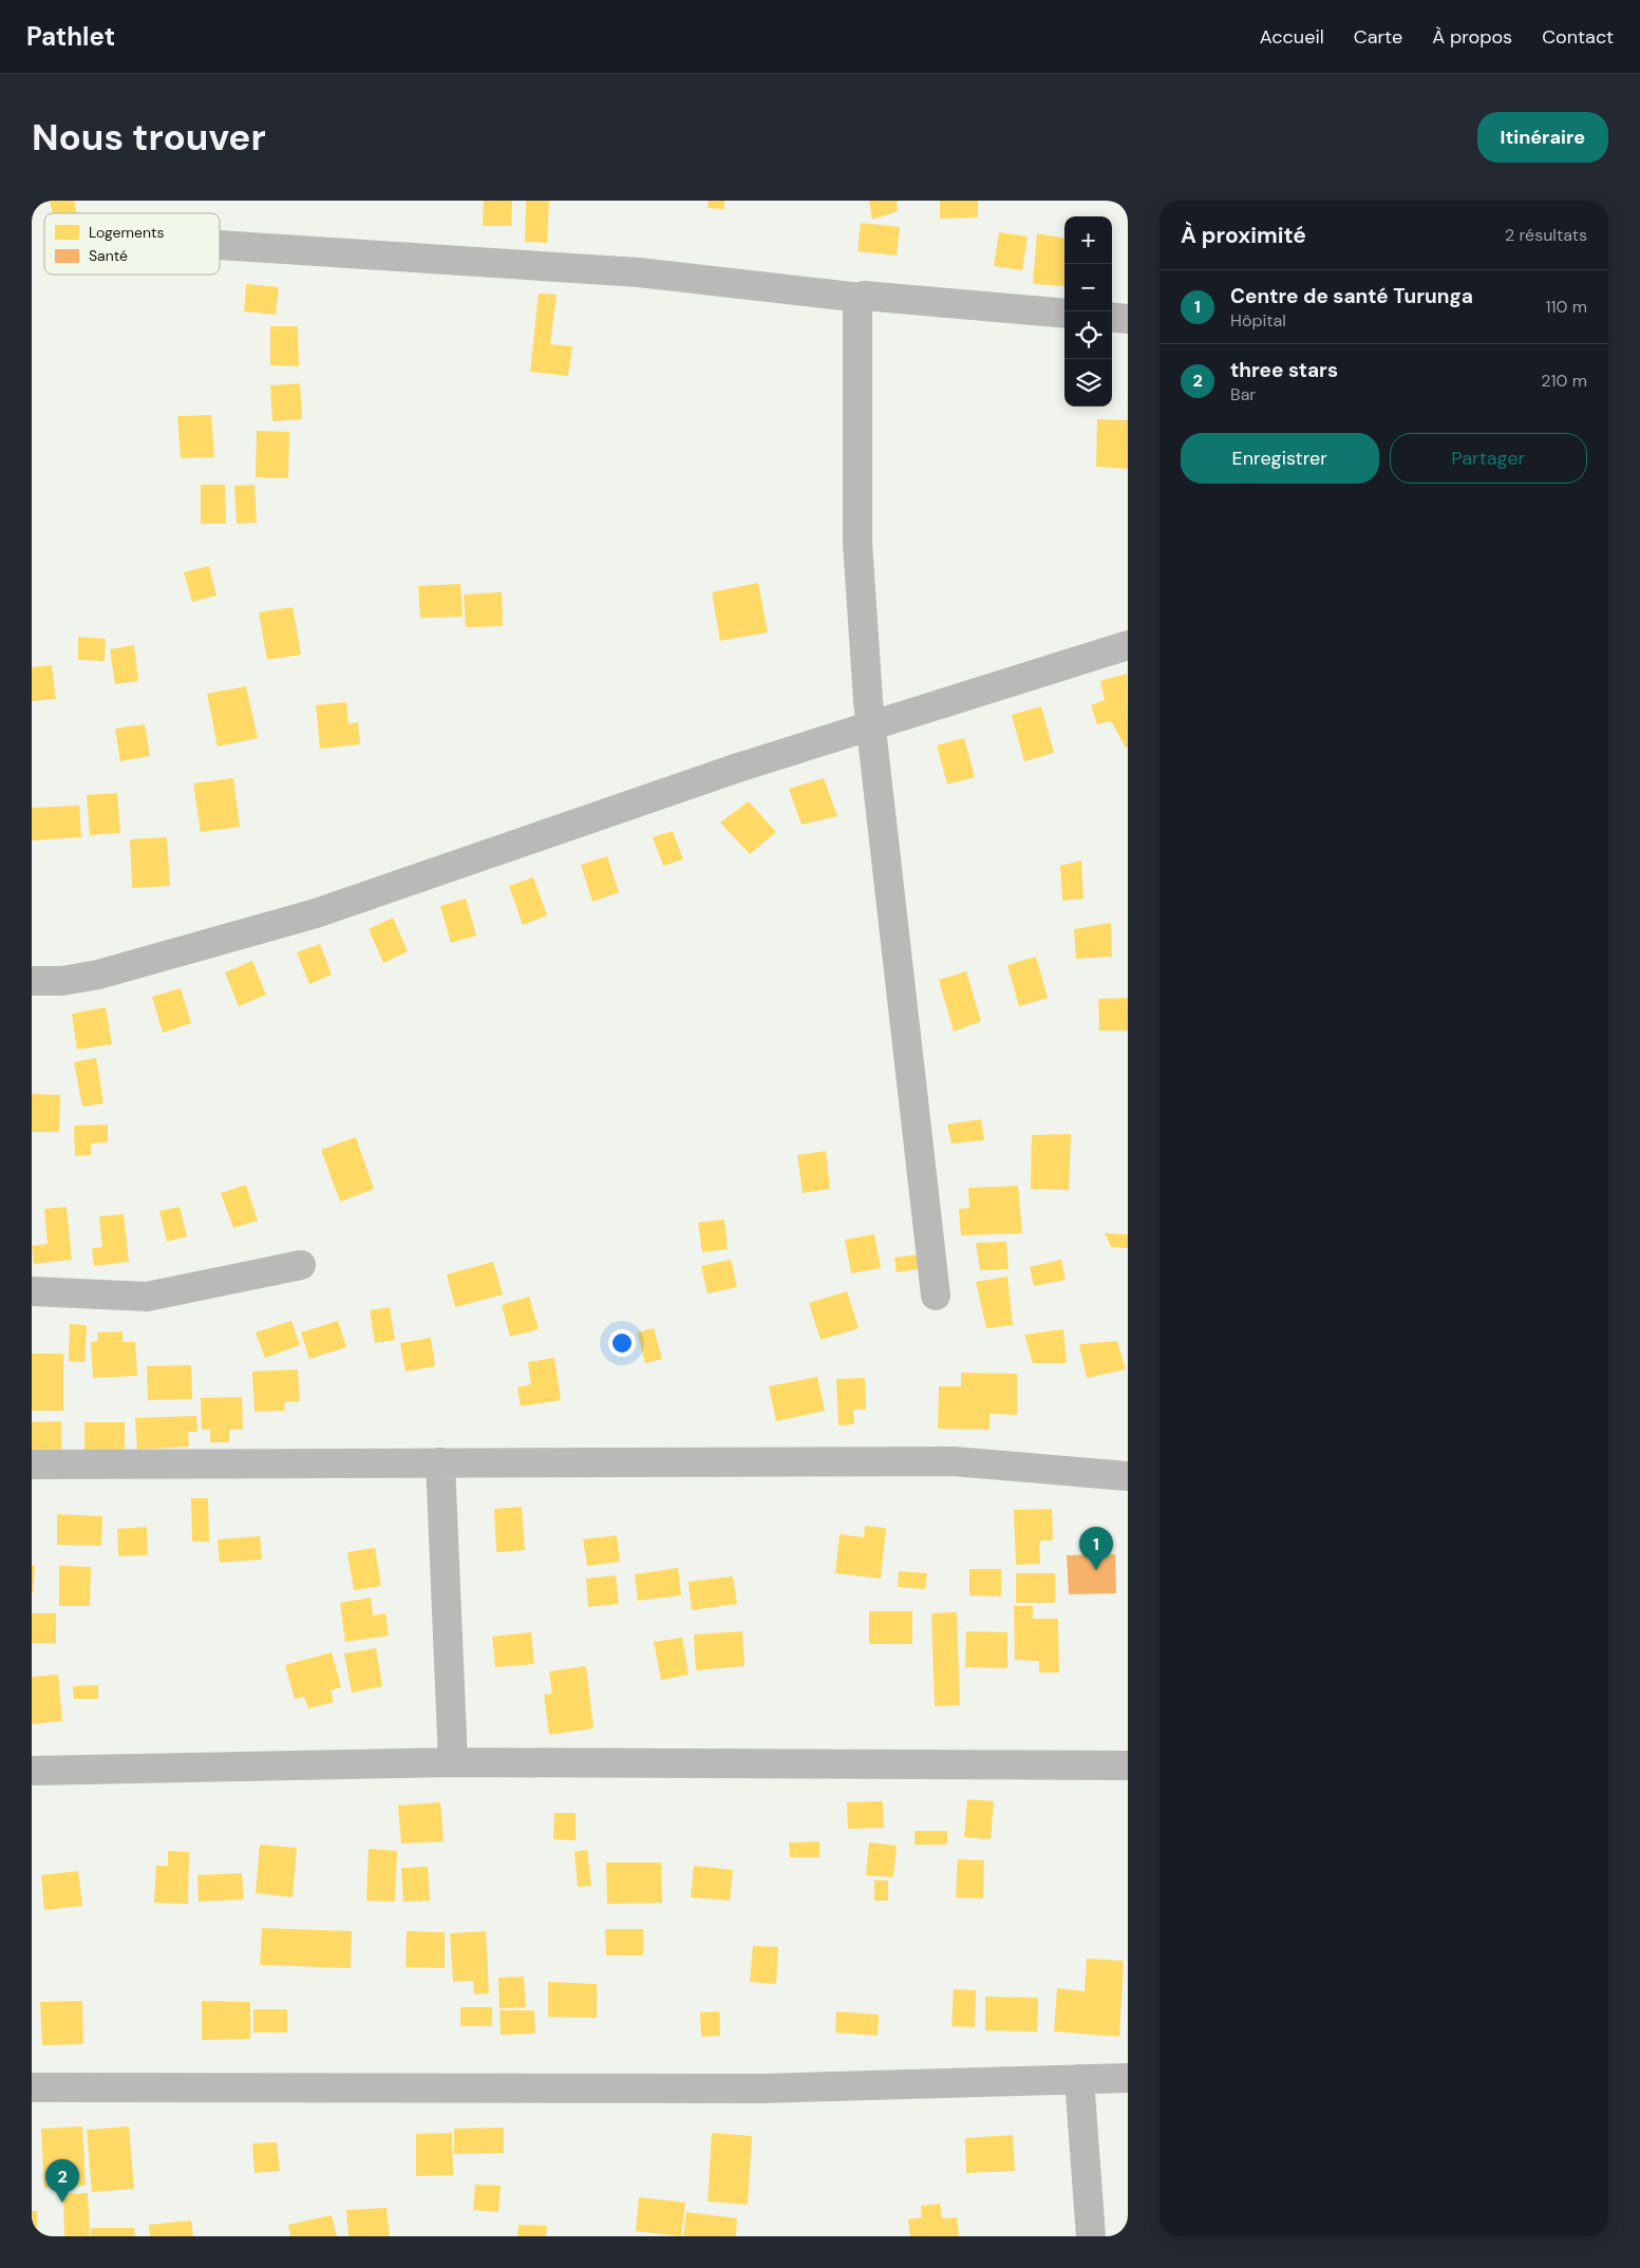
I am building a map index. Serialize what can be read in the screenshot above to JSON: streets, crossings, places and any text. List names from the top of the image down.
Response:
{
  "legend": ["Logements", "Santé"],
  "page": {
    "header": "Pathlet",
    "nav": [
      "Accueil",
      "Carte",
      "À propos",
      "Contact"
    ],
    "buttons": [
      "Itinéraire",
      ["Enregistrer", "Partager"]
    ],
    "title": "Nous trouver",
    "heading": ["À proximité", "2 résultats"],
    "map_buttons": ["+", "−"],
    "list": [
      {
        "mark": "1",
        "name": "Centre de santé Turunga",
        "note": "Hôpital",
        "value": "110 m"
      },
      {
        "mark": "2",
        "name": "three stars",
        "note": "Bar",
        "value": "210 m"
      }
    ],
    "pins": ["1", "2"]
  }
}
